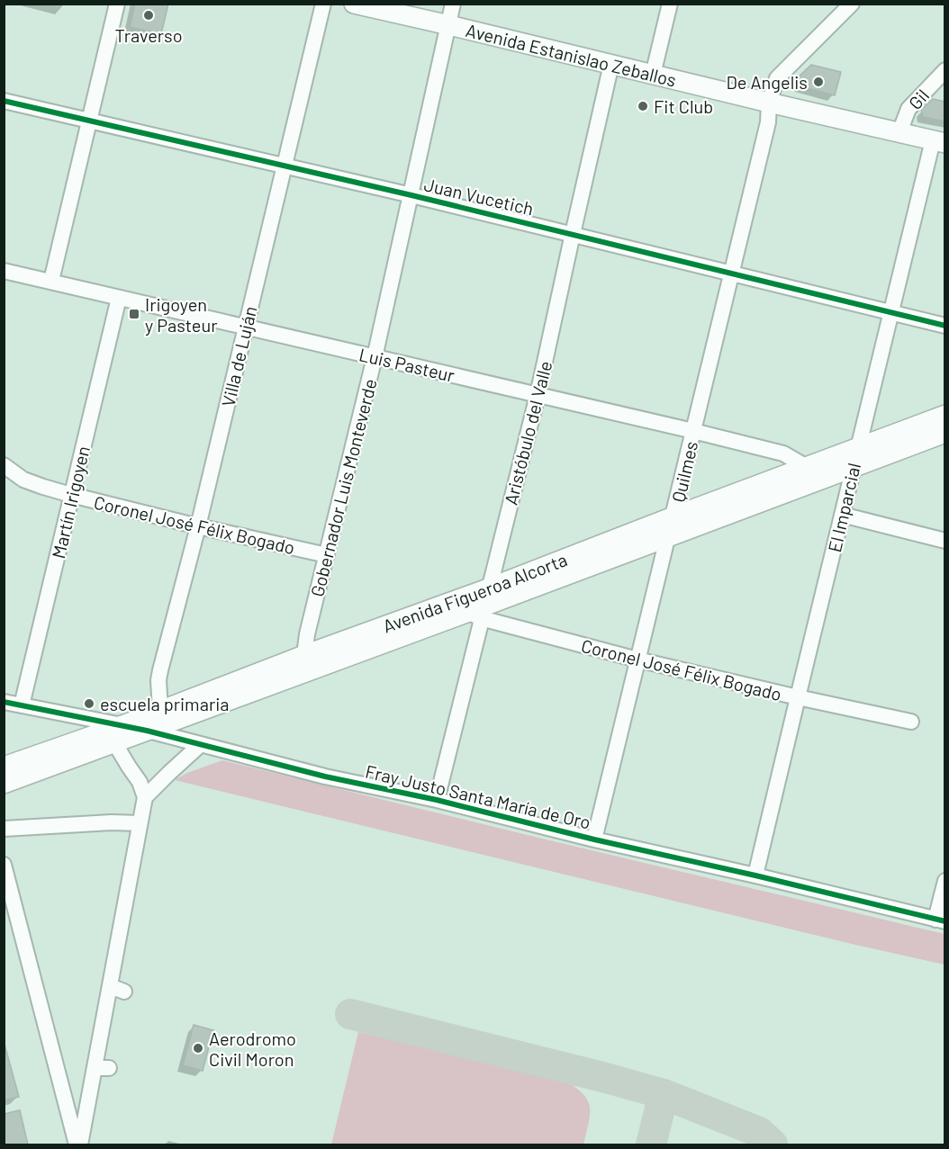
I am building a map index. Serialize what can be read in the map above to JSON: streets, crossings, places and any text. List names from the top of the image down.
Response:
{
  "streets": {
    "main road": ["Avenida Estanislao Zeballos", "Avenida Figueroa Alcorta"],
    "street": [
      "Gil",
      "Juan Vucetich",
      "Villa de Luján",
      "Luis Pasteur",
      "Aristóbulo del Valle",
      "Quilmes",
      "Gobernador Luis Monteverde",
      "Martín Irigoyen",
      "El Imparcial",
      "Coronel José Félix Bogado",
      "Fray Justo Santa María de Oro"
    ]
  },
  "crossings": [
    ["Avenida Estanislao Zeballos", "Gil"],
    ["Avenida Estanislao Zeballos", "Aristóbulo del Valle"],
    ["Avenida Estanislao Zeballos", "Quilmes"],
    ["Avenida Estanislao Zeballos", "Gobernador Luis Monteverde"],
    ["Avenida Estanislao Zeballos", "El Imparcial"],
    ["Juan Vucetich", "Villa de Luján"],
    ["Juan Vucetich", "Aristóbulo del Valle"],
    ["Juan Vucetich", "Quilmes"],
    ["Juan Vucetich", "Gobernador Luis Monteverde"],
    ["Juan Vucetich", "El Imparcial"],
    ["Villa de Luján", "Luis Pasteur"],
    ["Villa de Luján", "Coronel José Félix Bogado"],
    ["Villa de Luján", "Avenida Figueroa Alcorta"],
    ["Luis Pasteur", "Aristóbulo del Valle"],
    ["Luis Pasteur", "Quilmes"],
    ["Luis Pasteur", "Gobernador Luis Monteverde"],
    ["Luis Pasteur", "Martín Irigoyen"],
    ["Luis Pasteur", "Avenida Figueroa Alcorta"],
    ["Aristóbulo del Valle", "Coronel José Félix Bogado"],
    ["Aristóbulo del Valle", "Avenida Figueroa Alcorta"],
    ["Aristóbulo del Valle", "Fray Justo Santa María de Oro"],
    ["Quilmes", "Coronel José Félix Bogado"],
    ["Quilmes", "Avenida Figueroa Alcorta"],
    ["Quilmes", "Fray Justo Santa María de Oro"],
    ["Gobernador Luis Monteverde", "Coronel José Félix Bogado"],
    ["Gobernador Luis Monteverde", "Avenida Figueroa Alcorta"],
    ["Martín Irigoyen", "Coronel José Félix Bogado"],
    ["El Imparcial", "Coronel José Félix Bogado"],
    ["El Imparcial", "Avenida Figueroa Alcorta"],
    ["El Imparcial", "Fray Justo Santa María de Oro"],
    ["Coronel José Félix Bogado", "Avenida Figueroa Alcorta"],
    ["Avenida Figueroa Alcorta", "Fray Justo Santa María de Oro"]
  ],
  "places": {
    "other": [
      "Traverso",
      "De Angelis",
      "Fit Club",
      "escuela primaria",
      "Aerodromo Civil Moron"
    ],
    "transit": ["Irigoyen y Pasteur"]
  }
}
